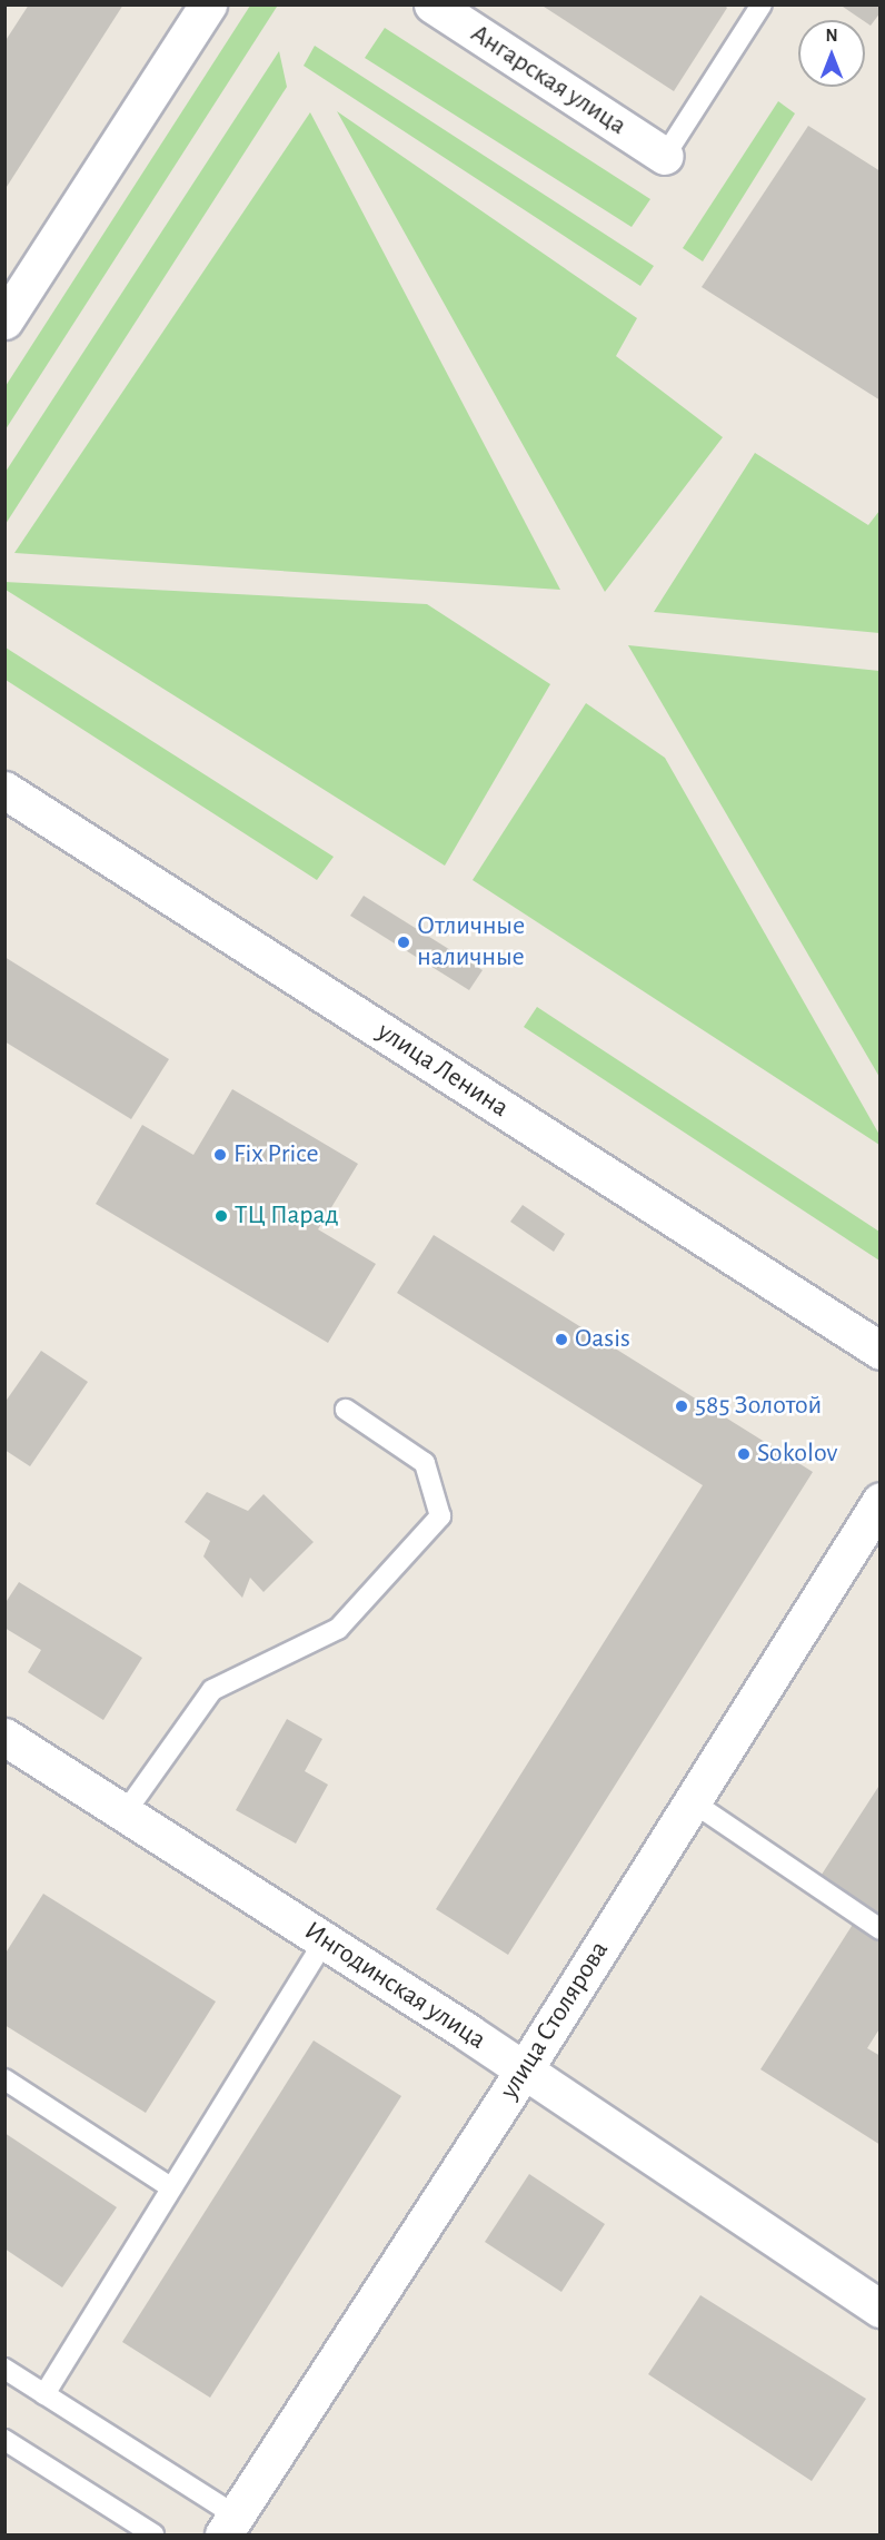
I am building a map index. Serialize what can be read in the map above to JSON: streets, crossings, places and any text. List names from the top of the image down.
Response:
{
  "streets": {
    "street": [
      "Ангарская улица",
      "улица Ленина",
      "Ингодинская улица",
      "улица Столярова"
    ]
  },
  "crossings": [
    ["Ингодинская улица", "улица Столярова"]
  ],
  "places": [
    "Отличные наличные",
    "Fix Price",
    "ТЦ Парад",
    "Oasis",
    "585 Золотой",
    "Sokolov"
  ],
  "north": "top"
}
